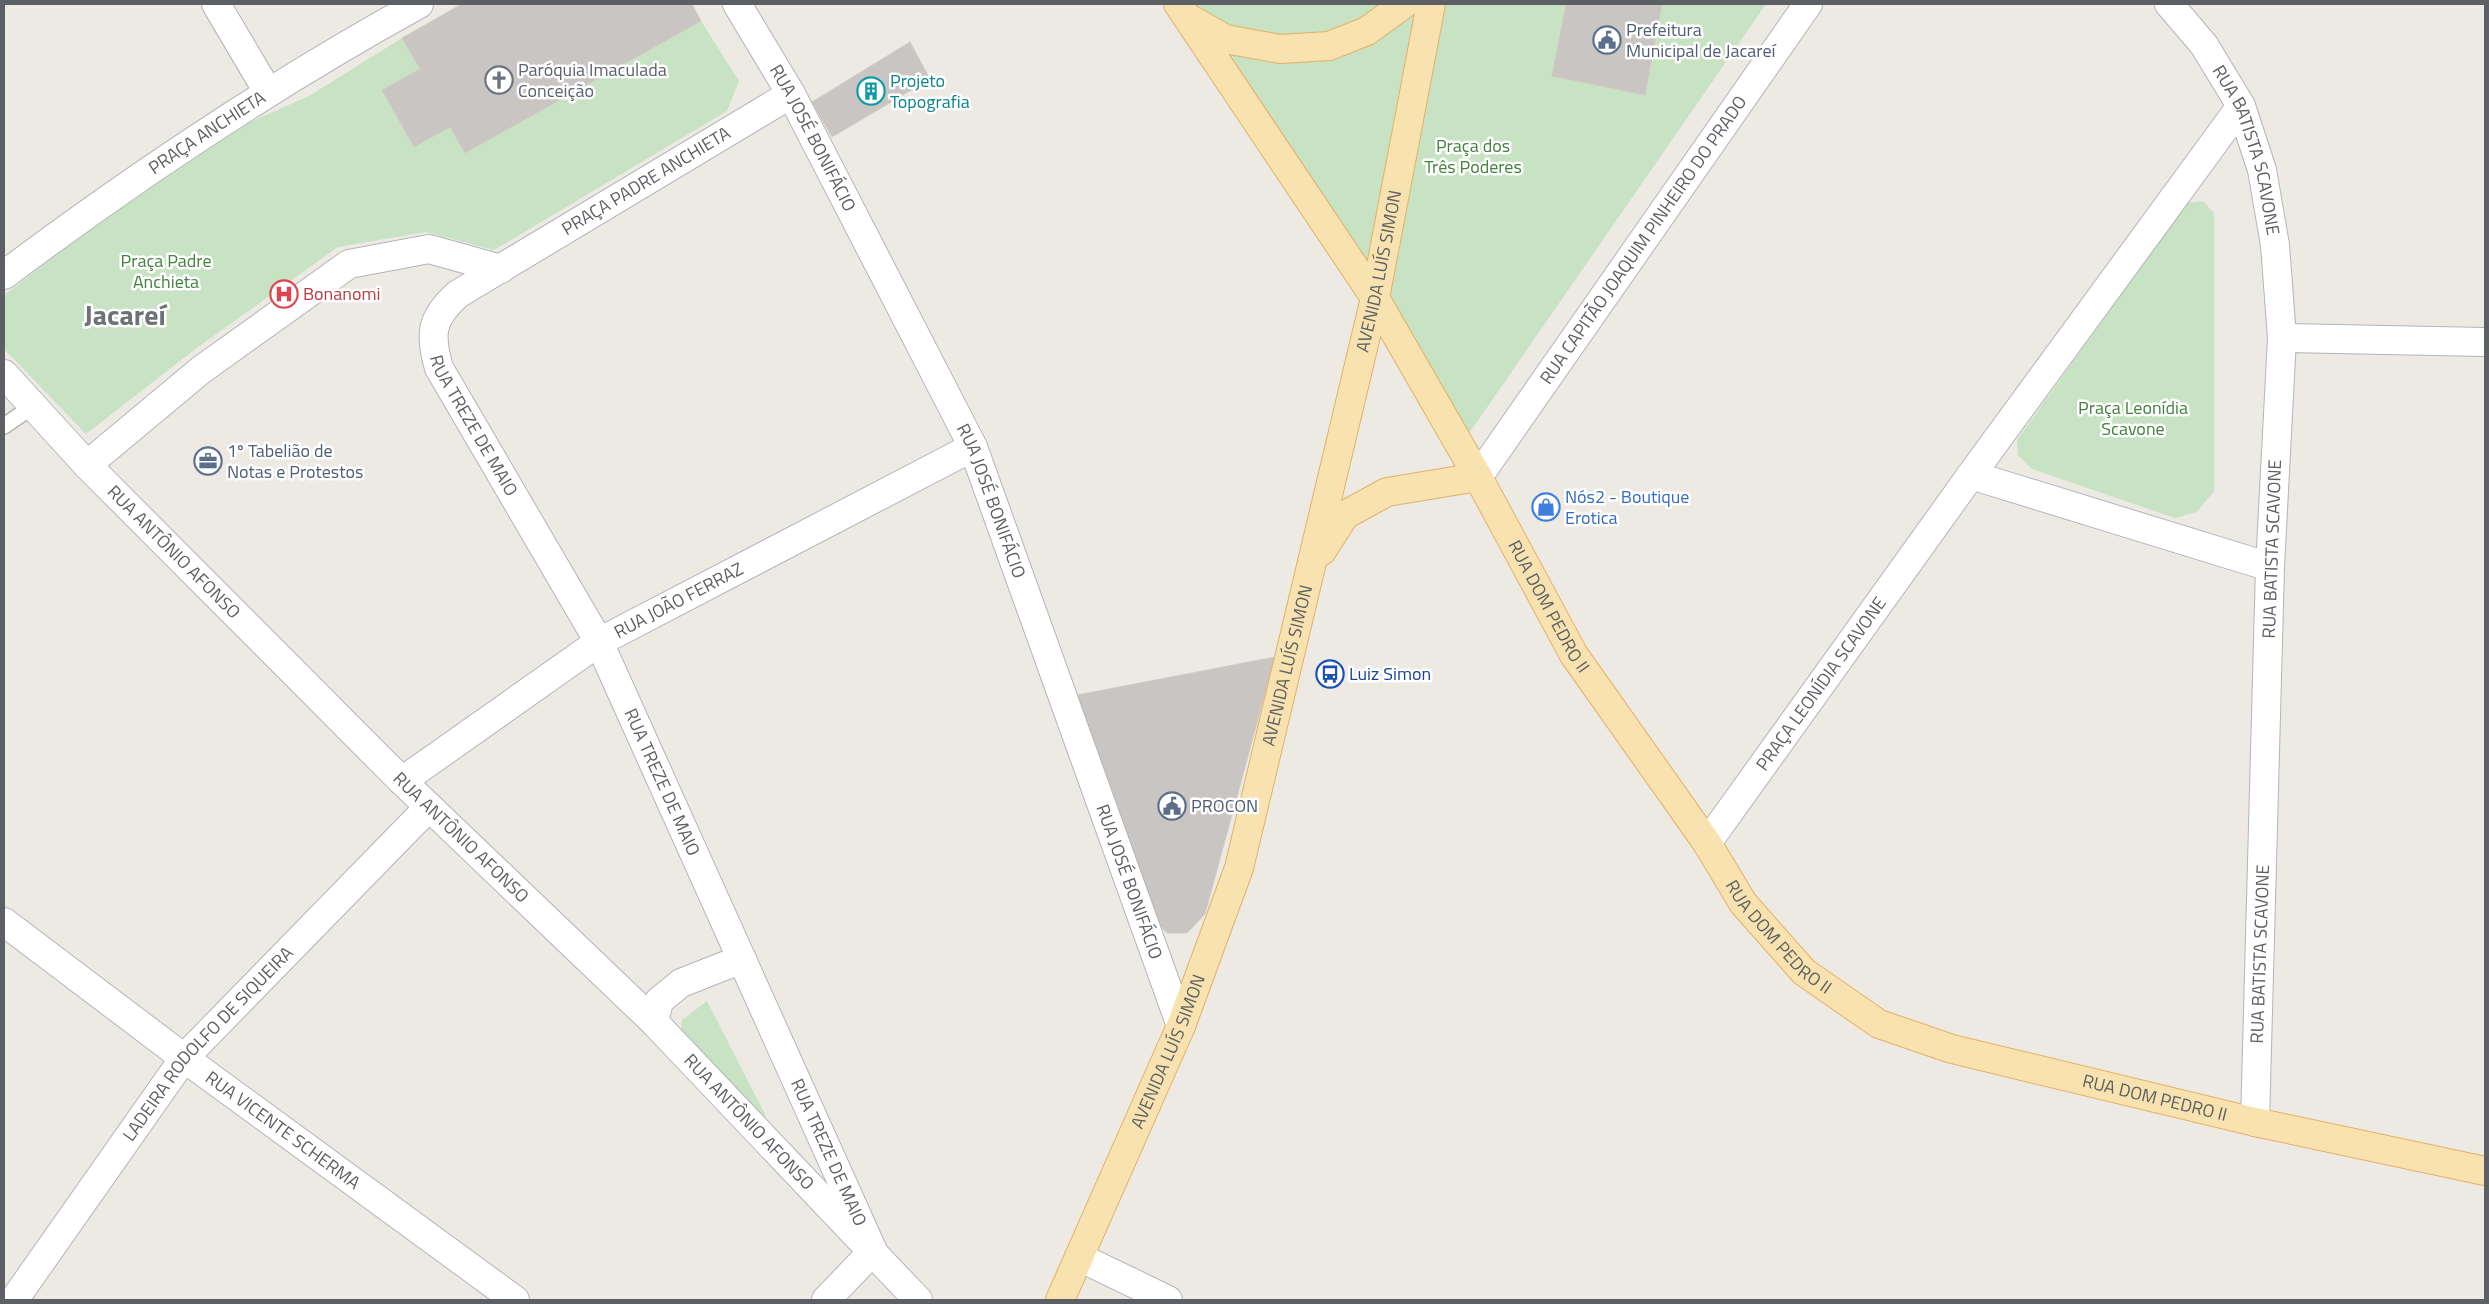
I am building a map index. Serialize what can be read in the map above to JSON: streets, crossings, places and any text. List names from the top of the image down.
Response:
{
  "streets": {
    "main road": ["AVENIDA LUÍS SIMON", "RUA DOM PEDRO II"],
    "street": [
      "PRAÇA ANCHIETA",
      "RUA JOSÉ BONIFÁCIO",
      "RUA BATISTA SCAVONE",
      "PRAÇA PADRE ANCHIETA",
      "RUA CAPITÃO JOAQUIM PINHEIRO DO PRADO",
      "RUA TREZE DE MAIO",
      "RUA ANTÔNIO AFONSO",
      "RUA JOÃO FERRAZ",
      "PRAÇA LEONÍDIA SCAVONE",
      "LADEIRA RODOLFO DE SIQUEIRA",
      "RUA VICENTE SCHERMA"
    ]
  },
  "crossings": [
    ["RUA JOSÉ BONIFÁCIO", "PRAÇA PADRE ANCHIETA"],
    ["RUA JOSÉ BONIFÁCIO", "AVENIDA LUÍS SIMON"],
    ["RUA JOSÉ BONIFÁCIO", "RUA JOÃO FERRAZ"],
    ["RUA BATISTA SCAVONE", "RUA DOM PEDRO II"],
    ["RUA BATISTA SCAVONE", "PRAÇA LEONÍDIA SCAVONE"],
    ["PRAÇA PADRE ANCHIETA", "RUA TREZE DE MAIO"],
    ["RUA CAPITÃO JOAQUIM PINHEIRO DO PRADO", "RUA DOM PEDRO II"],
    ["AVENIDA LUÍS SIMON", "RUA DOM PEDRO II"],
    ["RUA TREZE DE MAIO", "RUA ANTÔNIO AFONSO"],
    ["RUA TREZE DE MAIO", "RUA JOÃO FERRAZ"],
    ["RUA ANTÔNIO AFONSO", "RUA JOÃO FERRAZ"],
    ["RUA ANTÔNIO AFONSO", "LADEIRA RODOLFO DE SIQUEIRA"],
    ["RUA DOM PEDRO II", "PRAÇA LEONÍDIA SCAVONE"],
    ["LADEIRA RODOLFO DE SIQUEIRA", "RUA VICENTE SCHERMA"]
  ],
  "districts": ["Jacareí"],
  "parks": ["Praça dos Três Poderes", "Praça Padre Anchieta", "Praça Leonídia Scavone"],
  "places": {
    "public building": ["Prefeitura Municipal de Jacareí", "PROCON"],
    "church": ["Paróquia Imaculada Conceição"],
    "building": ["Projeto Topografia"],
    "hospital": ["Bonanomi"],
    "office": ["1º Tabelião de Notas e Protestos"],
    "shop": ["Nós2 - Boutique Erotica"],
    "bus stop": ["Luiz Simon"]
  }
}
